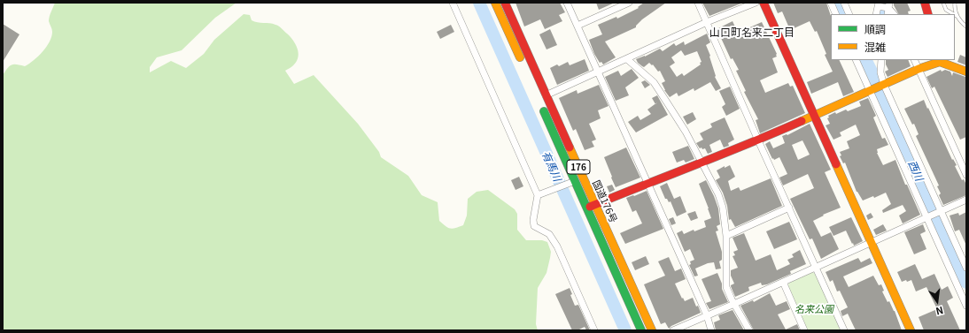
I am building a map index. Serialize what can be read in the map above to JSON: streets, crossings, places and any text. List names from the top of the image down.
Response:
{
  "streets": {
    "main road": ["176", "国道176号"]
  },
  "districts": ["山口町名来二丁目"],
  "water": ["有馬川", "西川"],
  "parks": ["名来公園"],
  "legend": ["順調", "混雑"],
  "north": "bottom"
}
